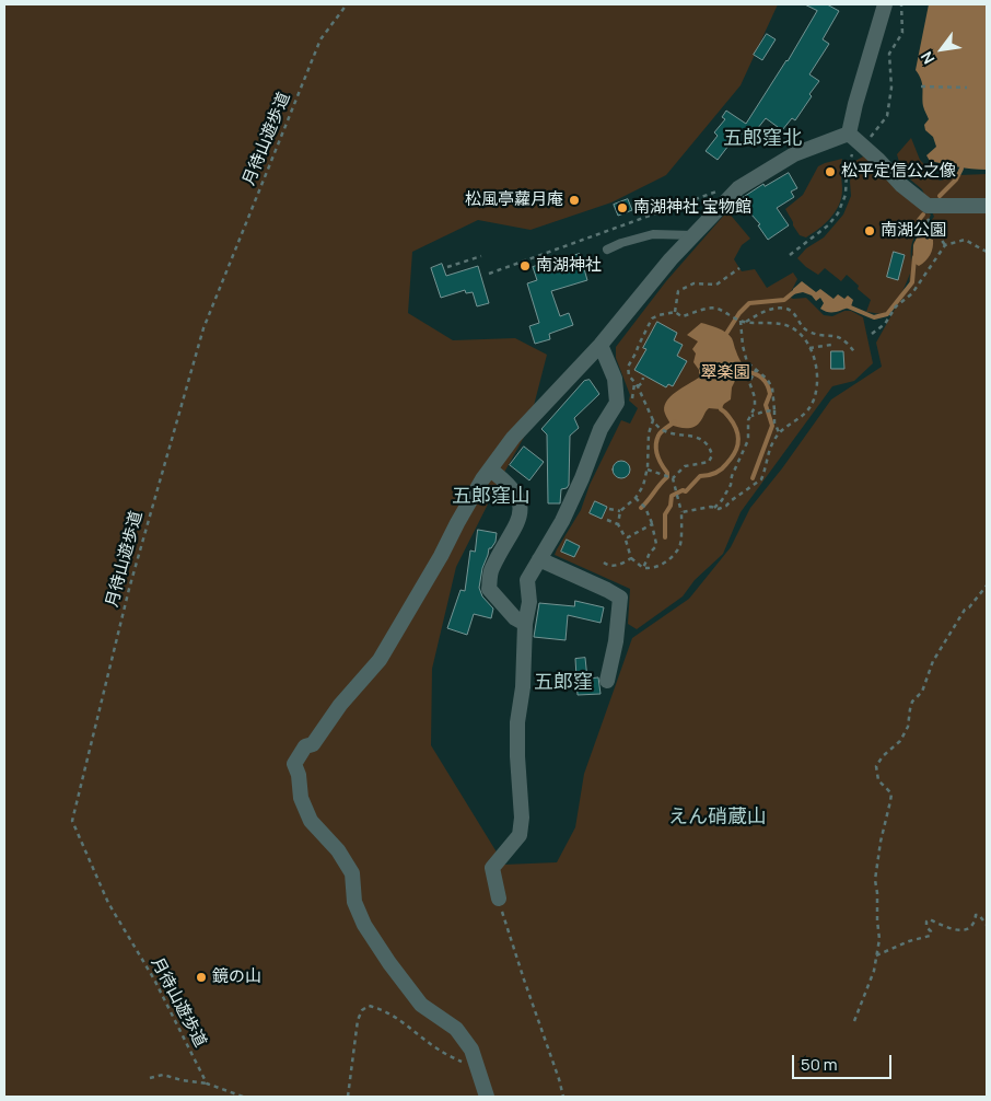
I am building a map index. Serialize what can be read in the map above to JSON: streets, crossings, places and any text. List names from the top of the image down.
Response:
{
  "streets": {
    "path": ["月待山遊歩道"]
  },
  "districts": [
    "五郎窪北",
    "五郎窪山",
    "五郎窪",
    "えん硝蔵山"
  ],
  "parks": ["翠楽園"],
  "places": [
    "松平定信公之像",
    "松風亭蘿月庵",
    "南湖神社 宝物館",
    "南湖公園",
    "南湖神社",
    "鏡の山"
  ],
  "scale_bar": "50 m",
  "north": "bottom left"
}
